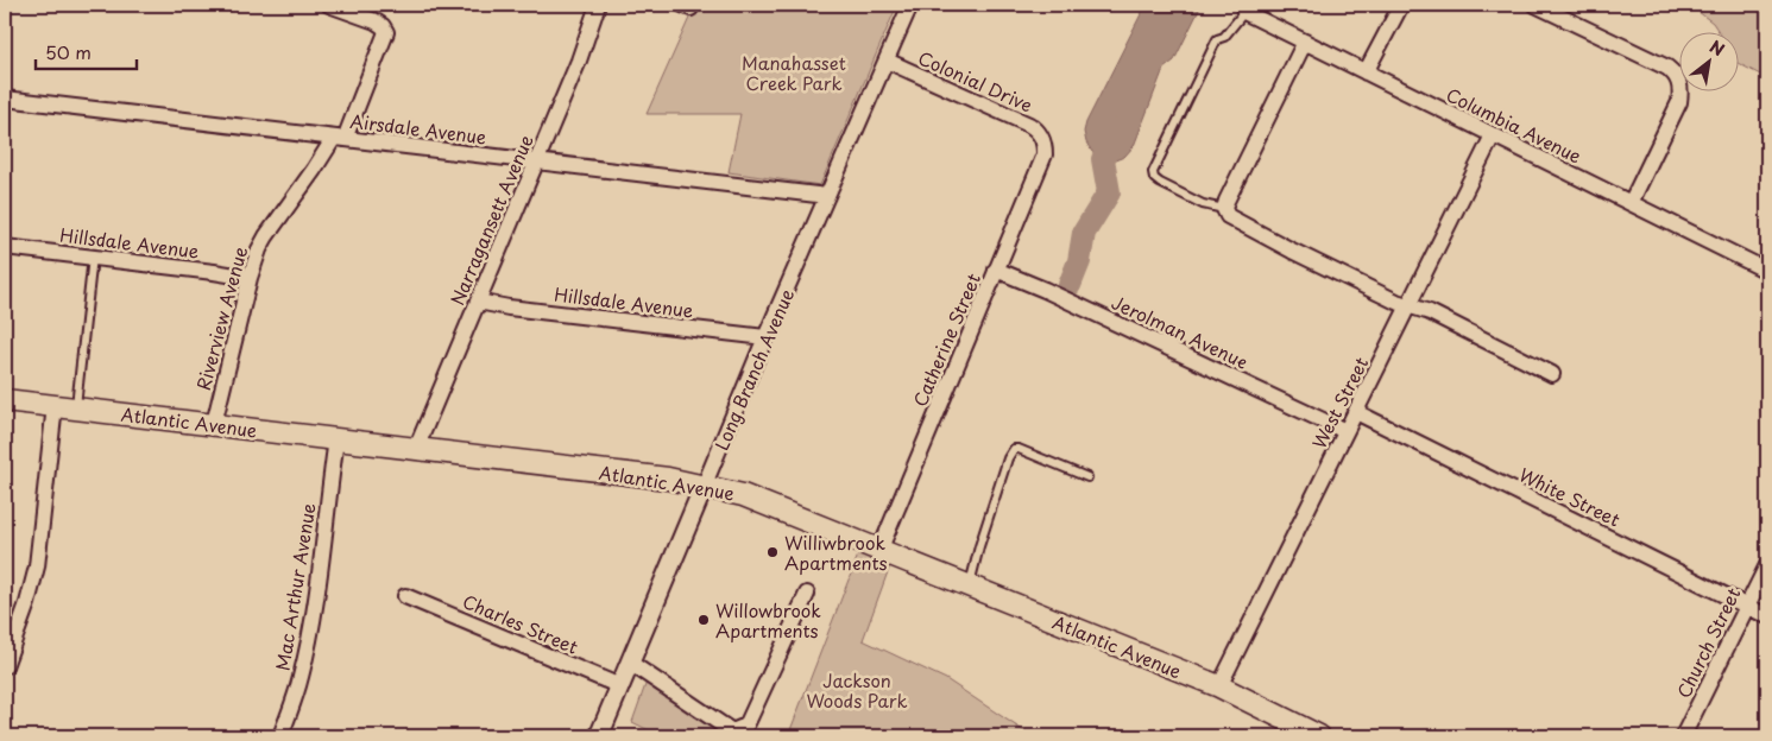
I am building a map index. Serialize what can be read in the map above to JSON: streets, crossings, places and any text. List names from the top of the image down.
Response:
{
  "streets": {
    "main road": ["Atlantic Avenue"],
    "street": [
      "Colonial Drive",
      "Columbia Avenue",
      "Airsdale Avenue",
      "Narragansett Avenue",
      "Hillsdale Avenue",
      "Riverview Avenue",
      "Jerolman Avenue",
      "Catherine Street",
      "Long Branch Avenue",
      "West Street",
      "White Street",
      "Mac Arthur Avenue",
      "Charles Street",
      "Church Street"
    ]
  },
  "crossings": [
    ["Colonial Drive", "Catherine Street"],
    ["Colonial Drive", "Long Branch Avenue"],
    ["Columbia Avenue", "West Street"],
    ["Airsdale Avenue", "Narragansett Avenue"],
    ["Airsdale Avenue", "Riverview Avenue"],
    ["Airsdale Avenue", "Long Branch Avenue"],
    ["Narragansett Avenue", "Hillsdale Avenue"],
    ["Narragansett Avenue", "Atlantic Avenue"],
    ["Hillsdale Avenue", "Riverview Avenue"],
    ["Hillsdale Avenue", "Long Branch Avenue"],
    ["Riverview Avenue", "Atlantic Avenue"],
    ["Jerolman Avenue", "Catherine Street"],
    ["Jerolman Avenue", "West Street"],
    ["Catherine Street", "Atlantic Avenue"],
    ["Long Branch Avenue", "Atlantic Avenue"],
    ["Long Branch Avenue", "Charles Street"],
    ["West Street", "Atlantic Avenue"],
    ["West Street", "White Street"],
    ["Atlantic Avenue", "Mac Arthur Avenue"],
    ["White Street", "Church Street"]
  ],
  "parks": ["Manahasset Creek Park", "Jackson Woods Park"],
  "places": ["Williwbrook Apartments", "Willowbrook Apartments"],
  "scale_bar": "50 m",
  "north": "top right"
}
